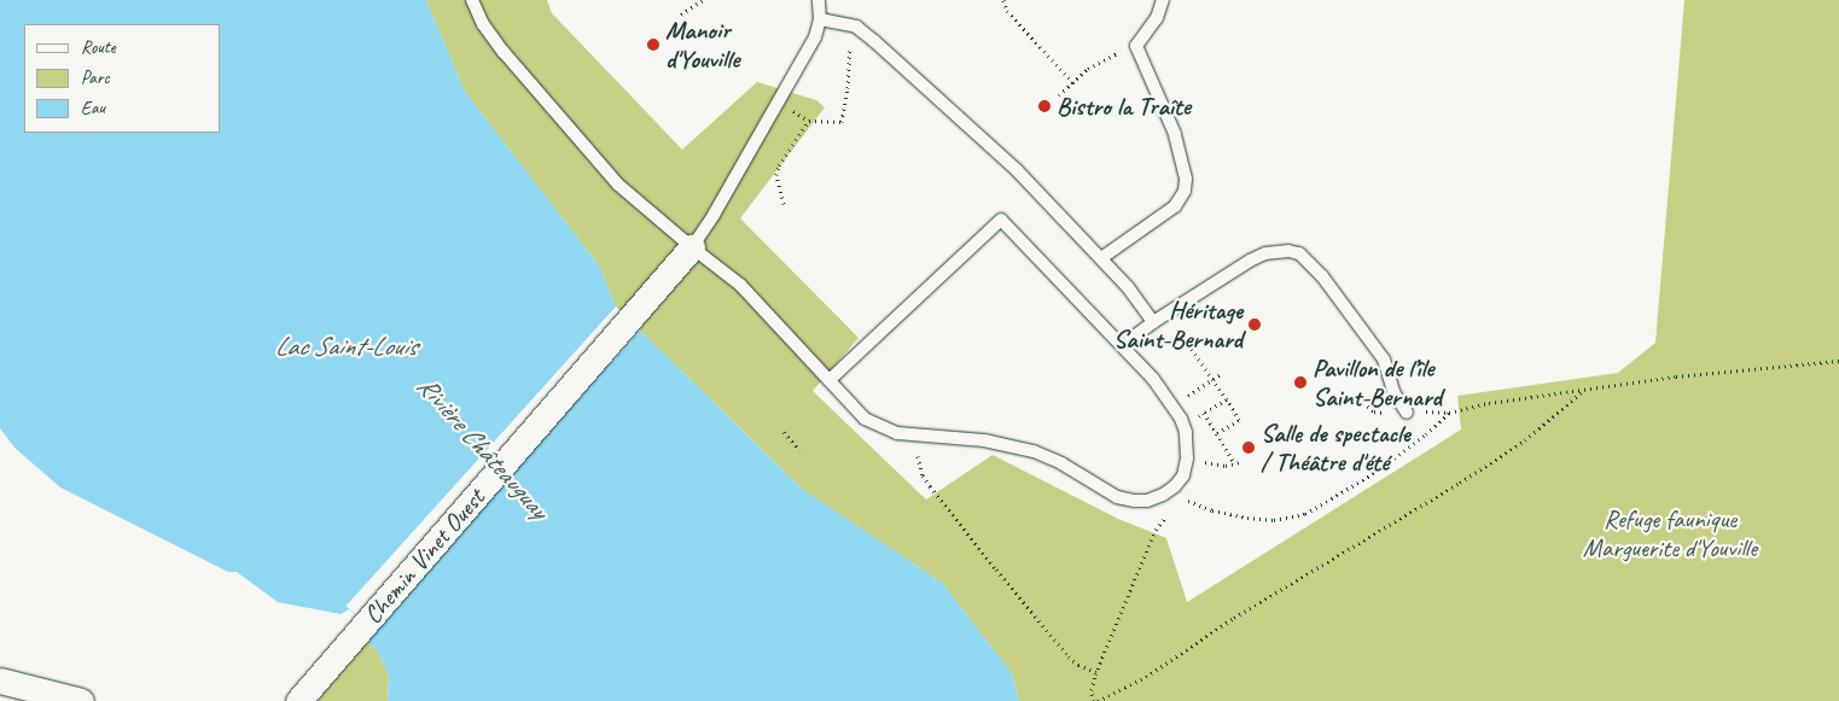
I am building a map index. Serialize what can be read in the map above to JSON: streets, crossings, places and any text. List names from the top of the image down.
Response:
{
  "streets": {
    "street": ["Chemin Vinet Ouest"]
  },
  "water": ["Lac Saint-Louis", "Rivière Châteauguay"],
  "parks": ["Refuge faunique Marguerite d'Youville"],
  "places": [
    "Manoir d'Youville",
    "Bistro la Traîte",
    "Héritage Saint-Bernard",
    "Pavillon de l’île Saint-Bernard",
    "Salle de spectacle / Théâtre d'été"
  ],
  "legend": ["Route", "Parc", "Eau"]
}
